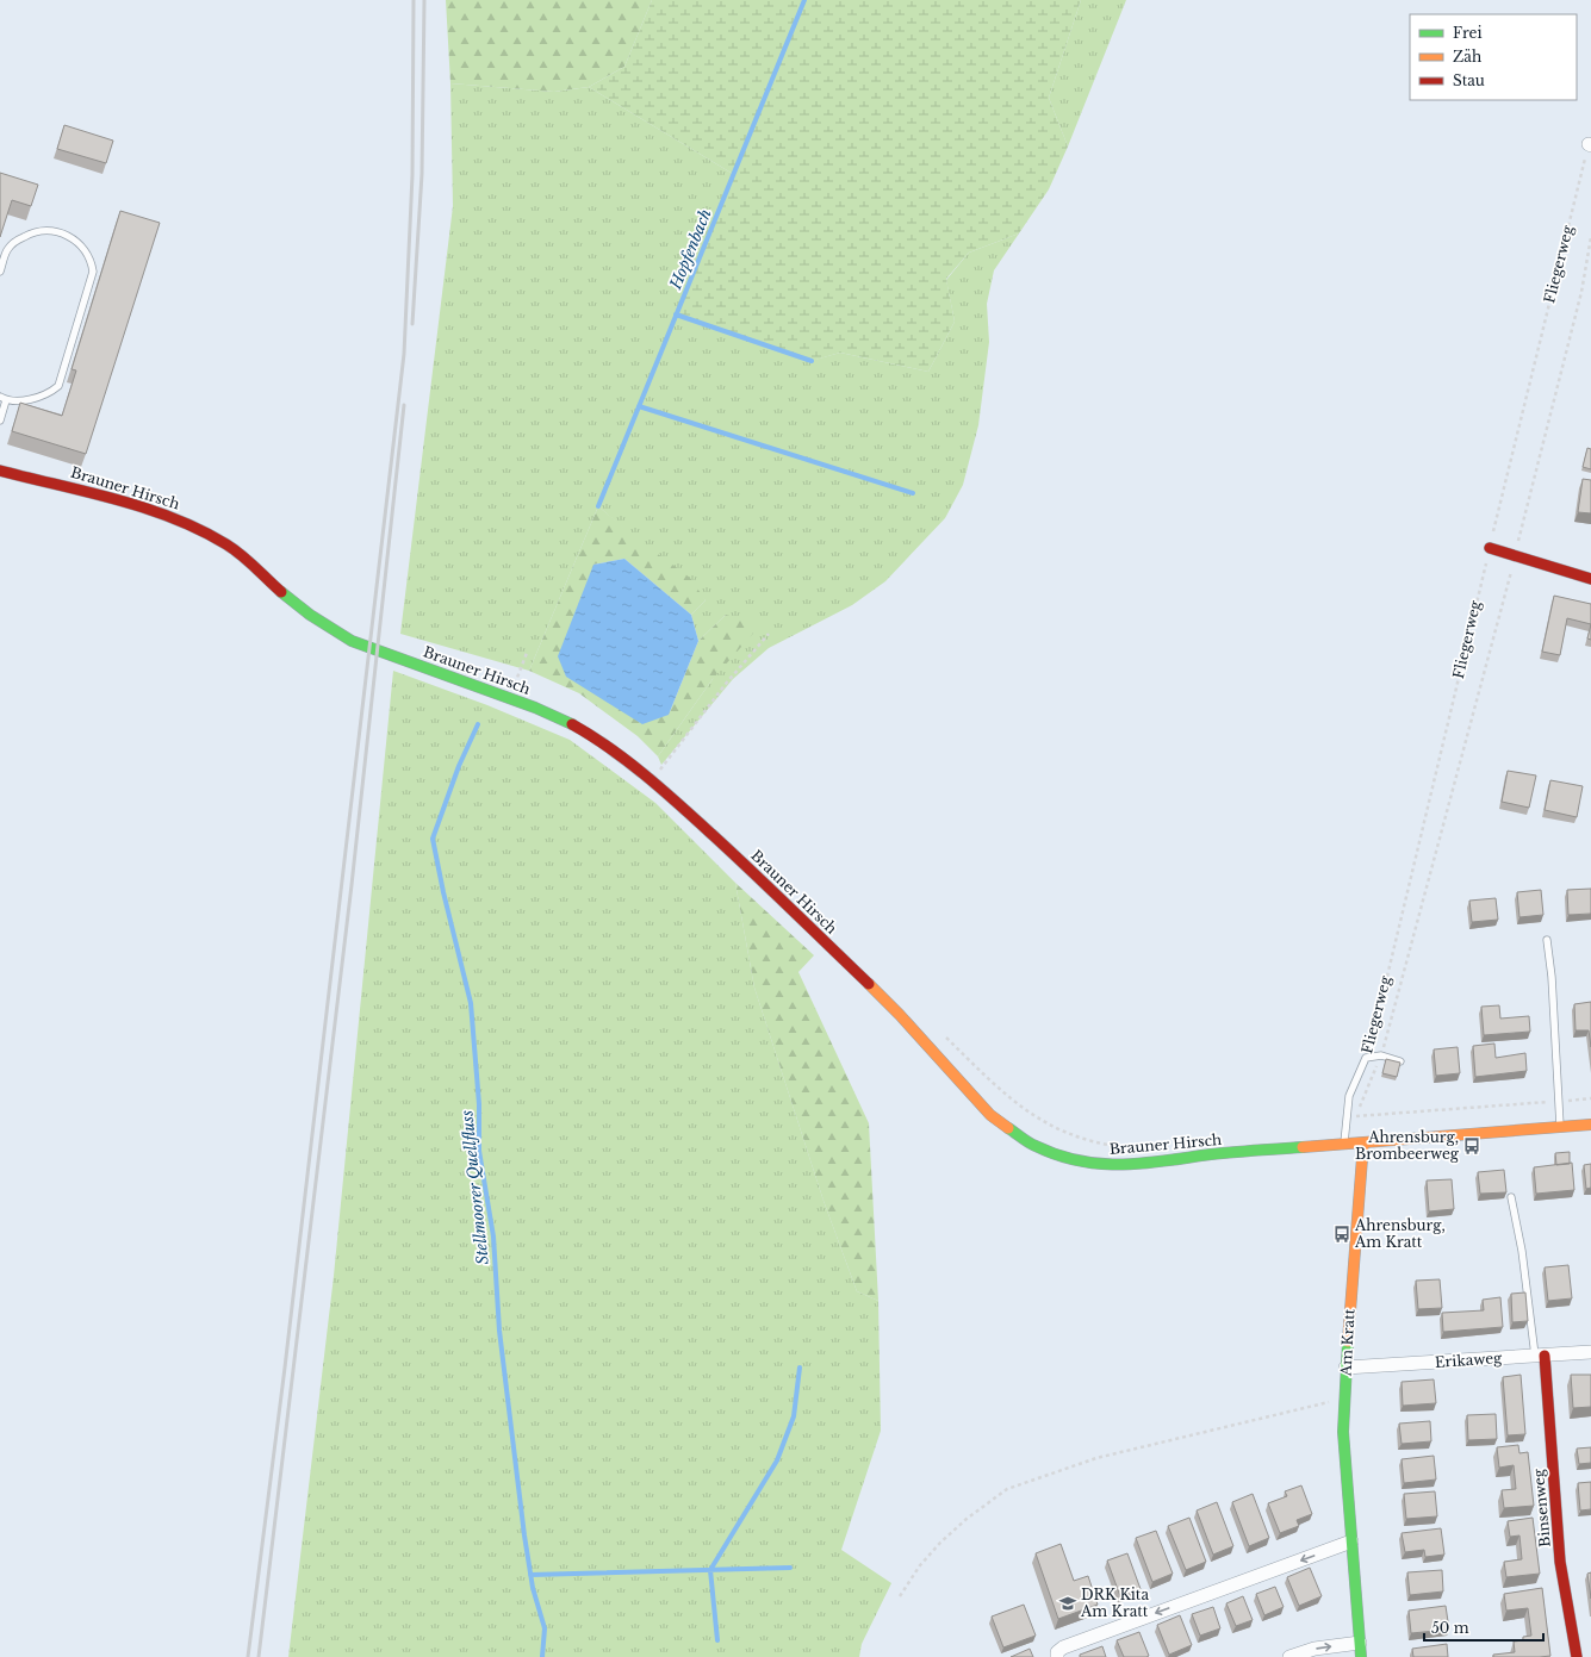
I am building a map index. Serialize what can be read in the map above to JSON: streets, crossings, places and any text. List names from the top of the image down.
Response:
{
  "streets": {
    "street": [
      "Brauner Hirsch",
      "Am Kratt",
      "Erikaweg",
      "Binsenweg"
    ],
    "lane": ["Fliegerweg"]
  },
  "crossings": [
    ["Fliegerweg", "Brauner Hirsch"],
    ["Brauner Hirsch", "Am Kratt"],
    ["Am Kratt", "Erikaweg"],
    ["Erikaweg", "Binsenweg"]
  ],
  "water": ["Hopfenbach", "Stellmoorer Quellfluss"],
  "places": {
    "bus stop": ["Ahrensburg, Brombeerweg", "Ahrensburg, Am Kratt"],
    "school or university": ["DRK Kita Am Kratt"]
  },
  "legend": ["Frei", "Zäh", "Stau"],
  "scale_bar": "50 m"
}
